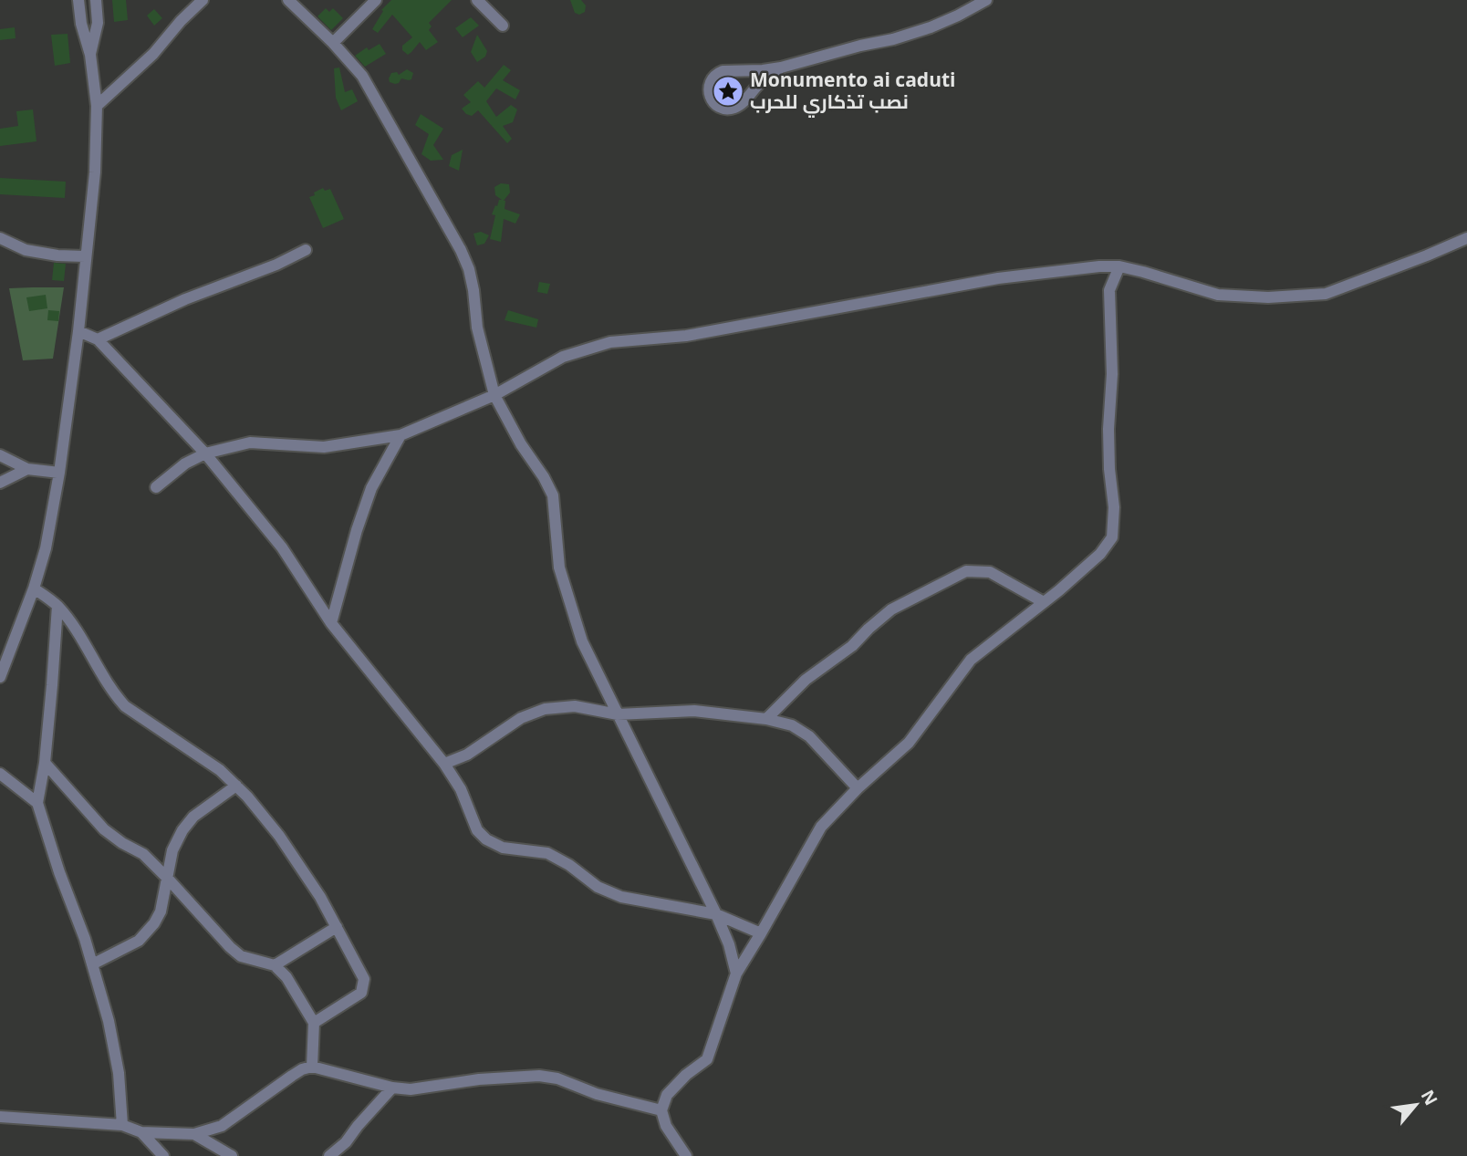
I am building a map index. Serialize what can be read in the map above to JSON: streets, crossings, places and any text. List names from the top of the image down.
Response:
{
  "places": {
    "place": ["Monumento ai caduti نصب تذكاري للحرب"]
  },
  "north": "top right"
}
